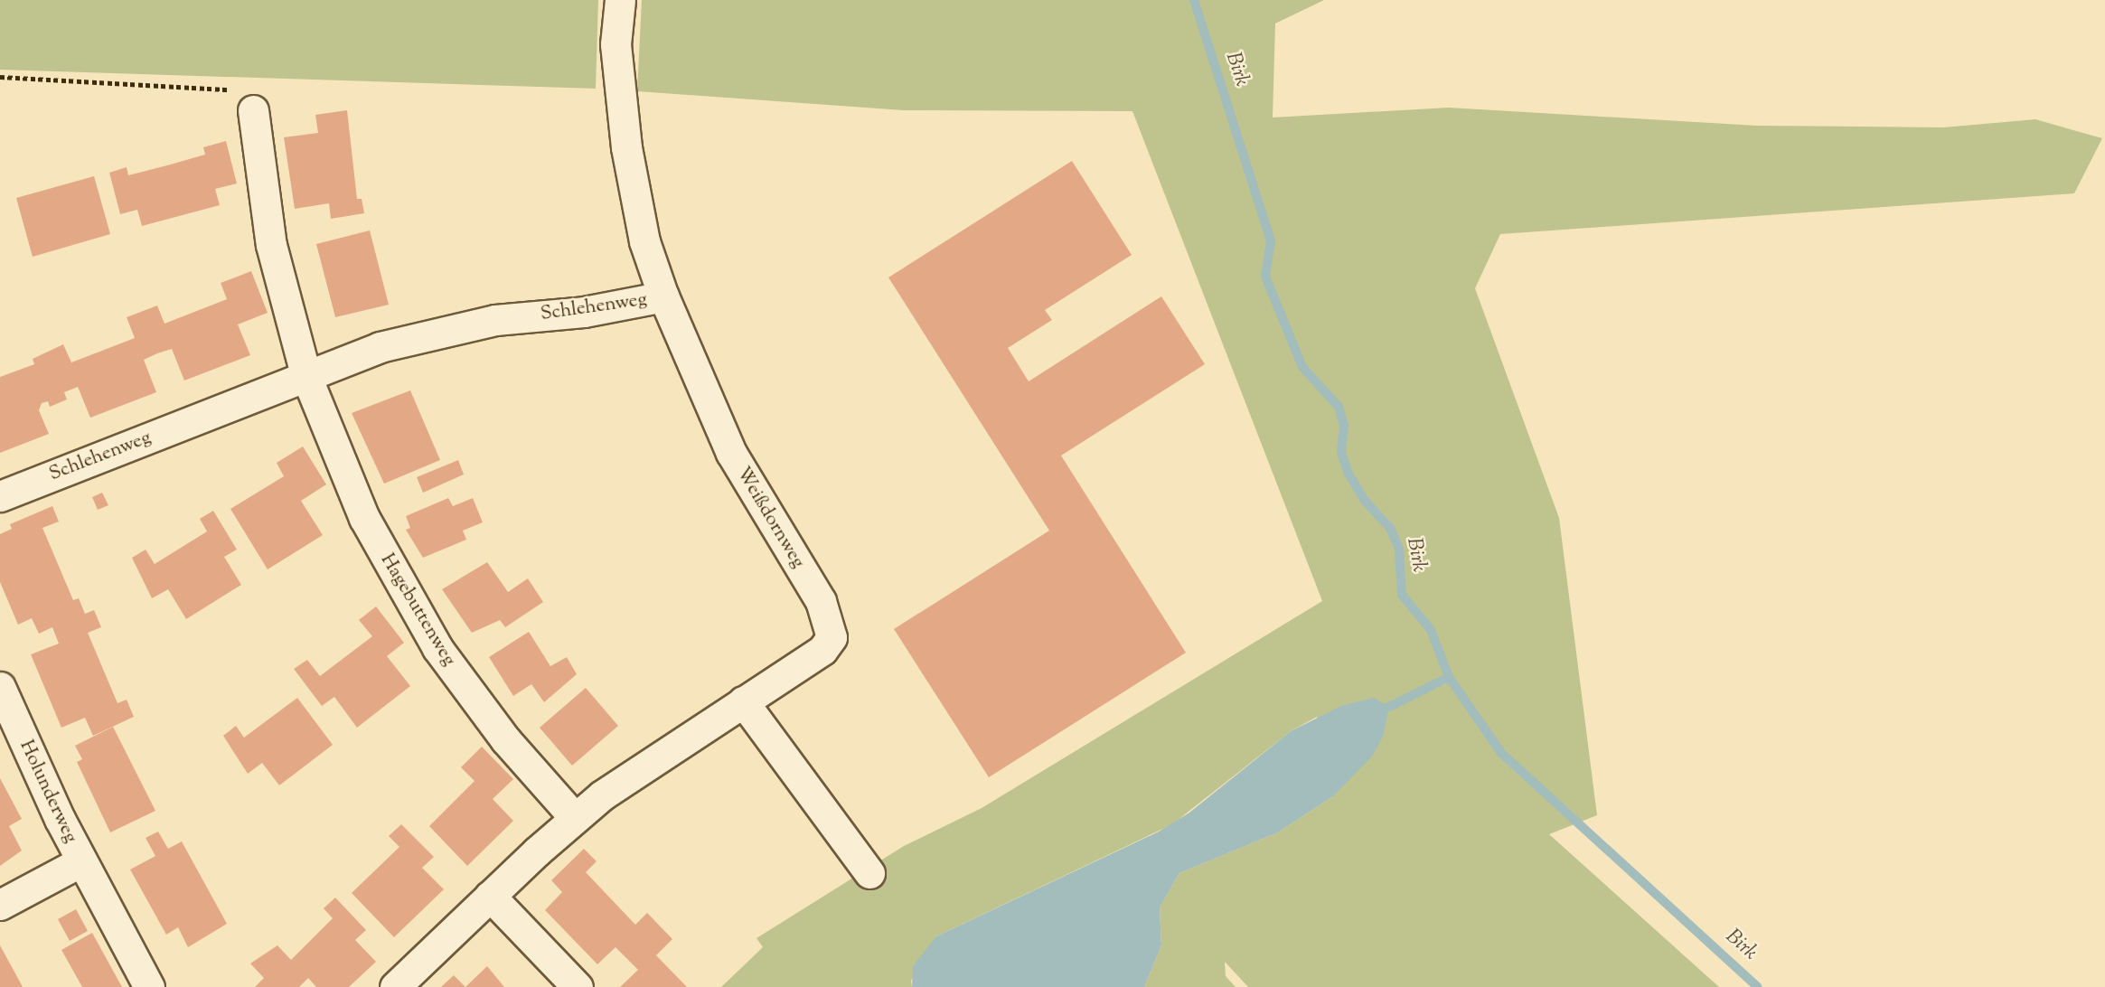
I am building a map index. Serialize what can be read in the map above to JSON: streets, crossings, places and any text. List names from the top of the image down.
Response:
{
  "streets": {
    "street": [
      "Schlehenweg",
      "Weißdornweg",
      "Hagebuttenweg",
      "Holunderweg"
    ]
  },
  "crossings": [
    ["Schlehenweg", "Weißdornweg"],
    ["Schlehenweg", "Hagebuttenweg"],
    ["Weißdornweg", "Hagebuttenweg"]
  ],
  "water": ["Birk"]
}
